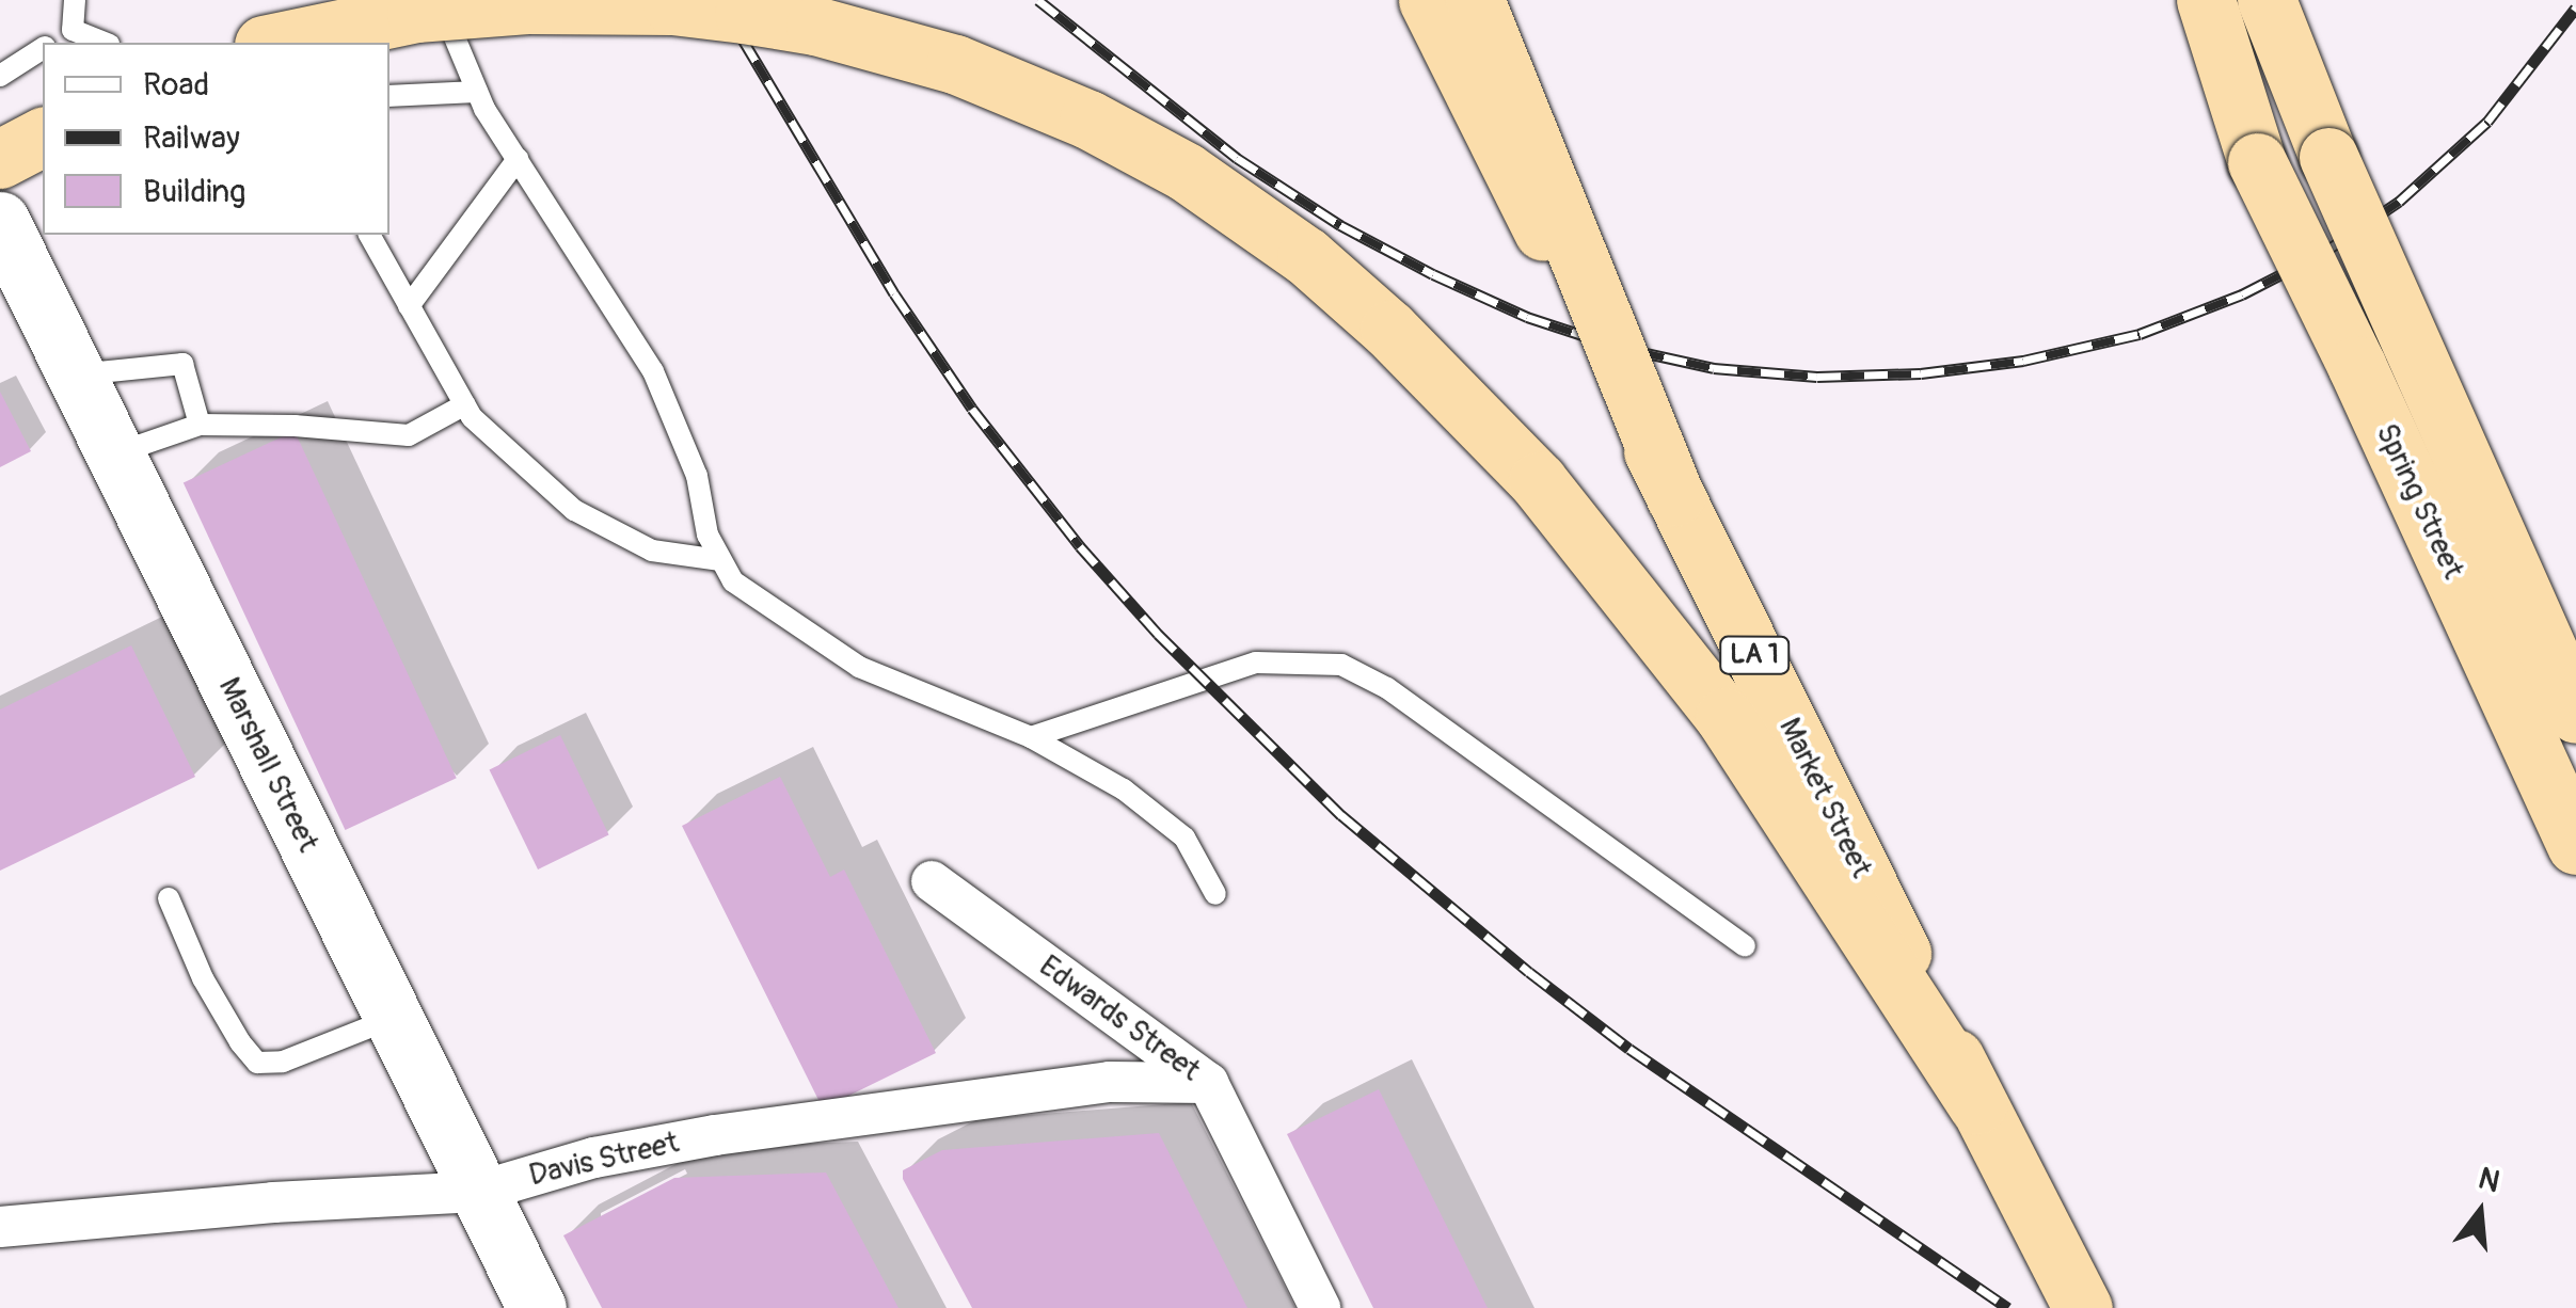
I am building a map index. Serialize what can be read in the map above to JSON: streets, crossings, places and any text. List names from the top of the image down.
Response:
{
  "streets": {
    "main road": ["Spring Street", "LA 1", "Market Street"],
    "street": ["Marshall Street", "Edwards Street", "Davis Street"]
  },
  "crossings": [
    ["Marshall Street", "Davis Street"],
    ["Edwards Street", "Davis Street"]
  ],
  "legend": ["Road", "Railway", "Building"],
  "north": "top"
}
